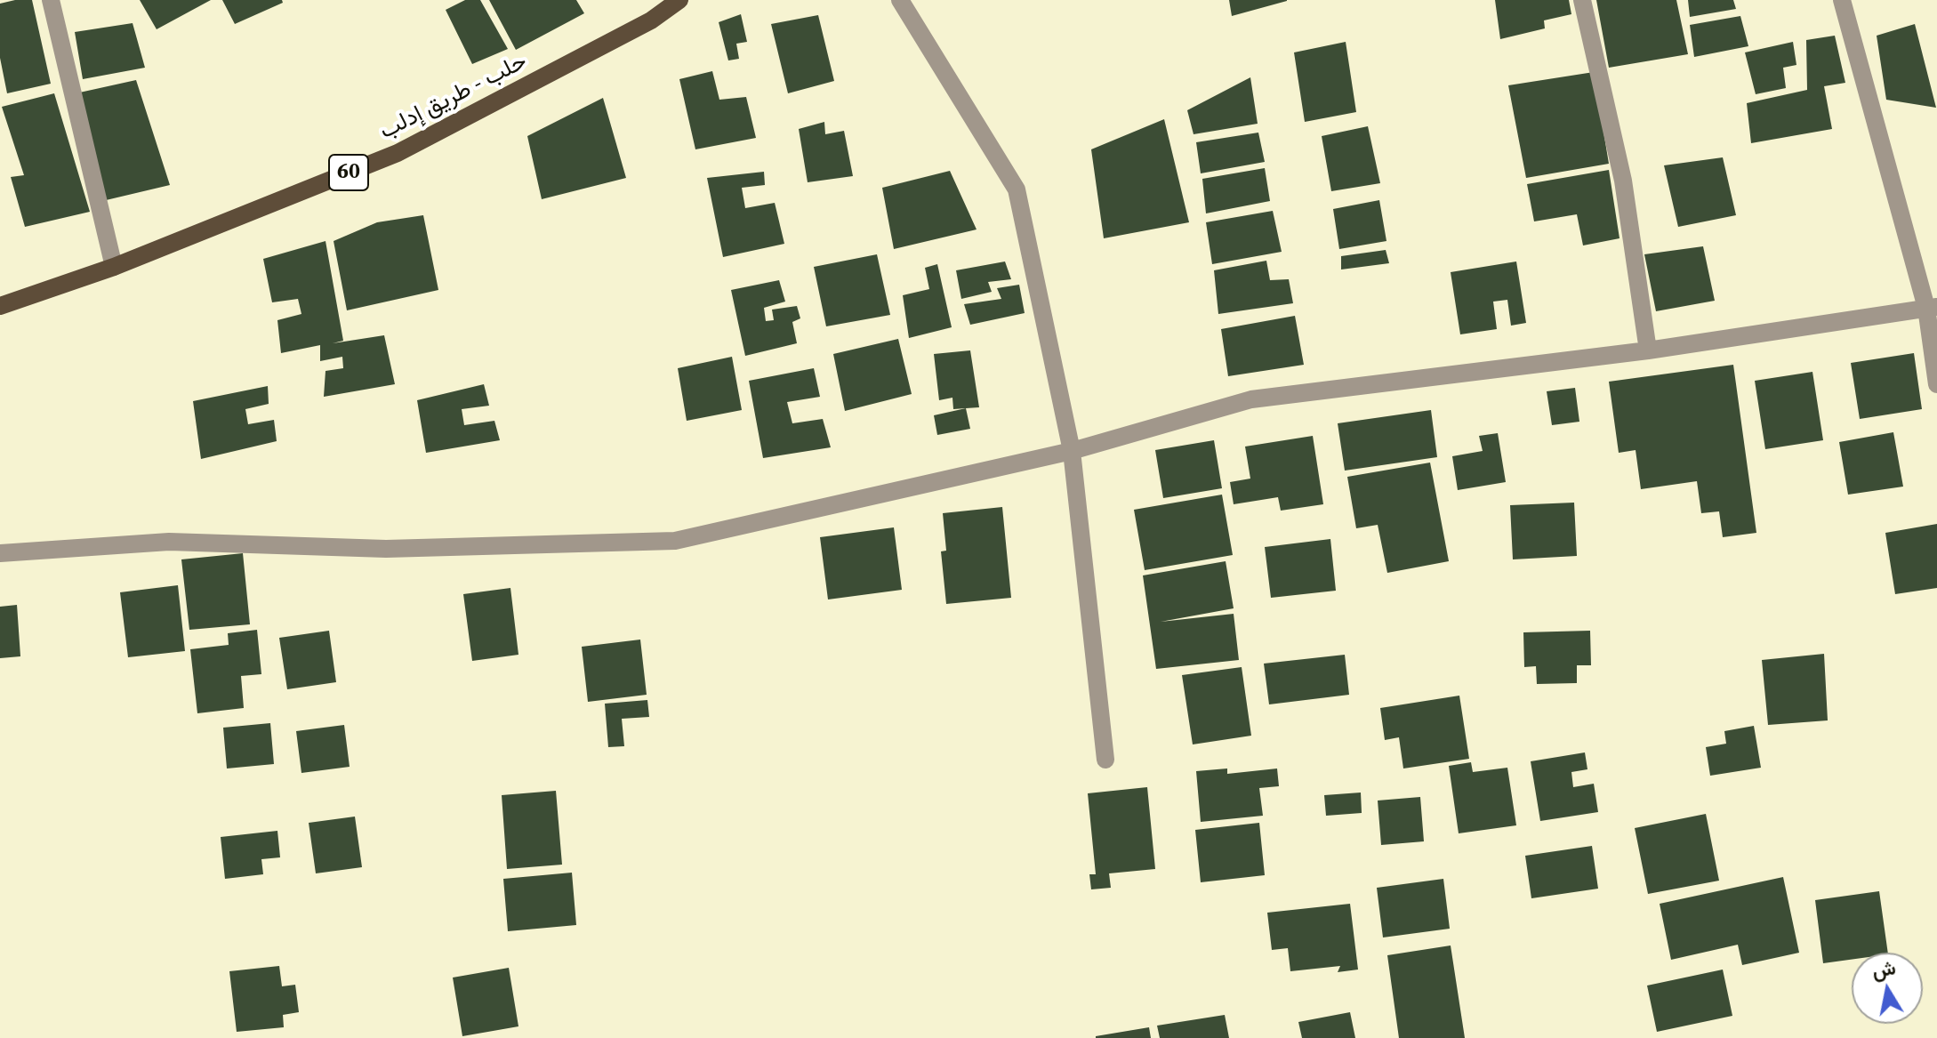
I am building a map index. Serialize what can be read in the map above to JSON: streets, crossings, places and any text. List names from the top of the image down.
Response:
{
  "streets": {
    "main road": ["حلب - طريق إدلب", "60"]
  },
  "north": "top"
}
